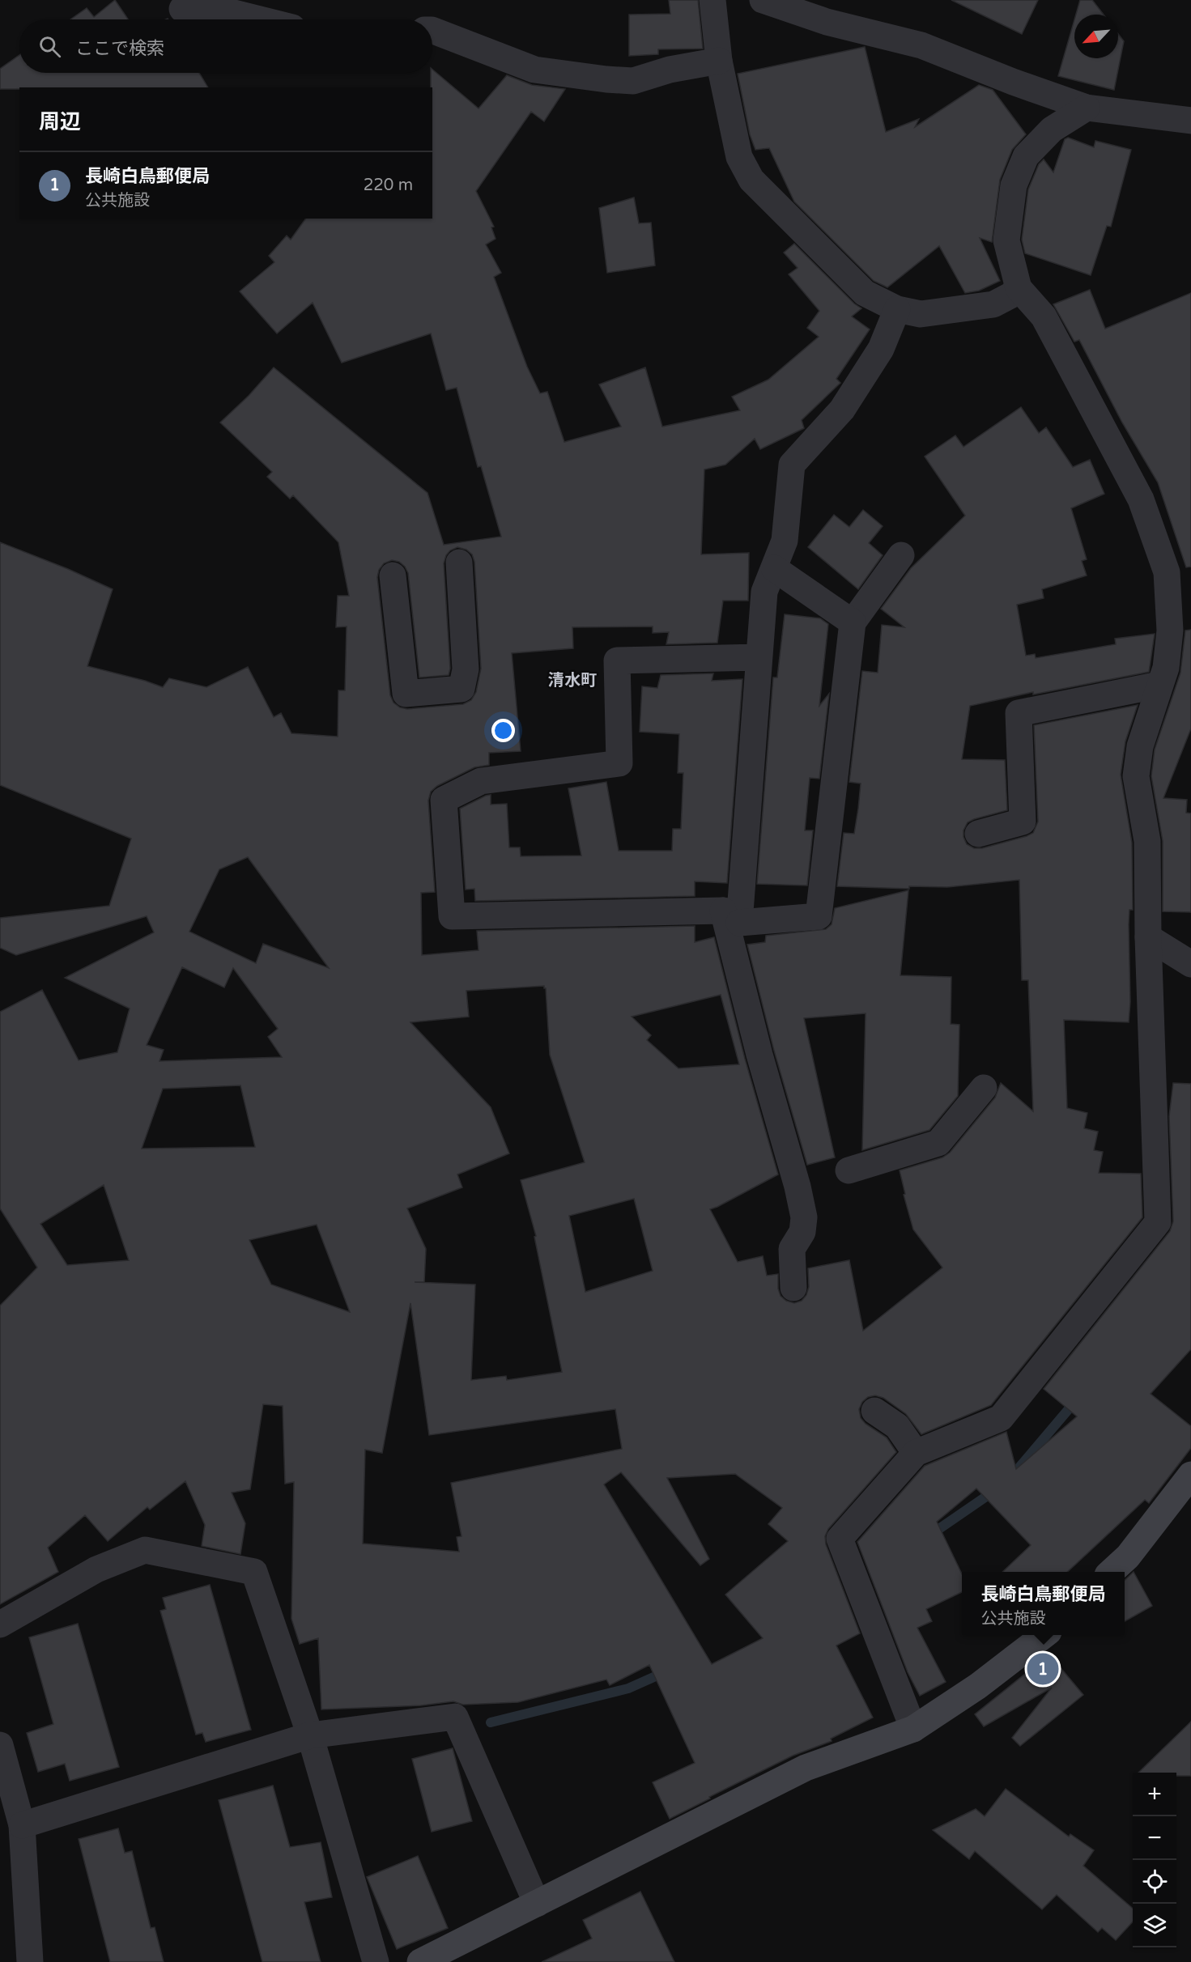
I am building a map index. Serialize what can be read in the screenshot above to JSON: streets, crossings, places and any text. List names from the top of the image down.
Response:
{
  "districts": ["清水町"],
  "north": "bottom left",
  "page": {
    "search": "ここで検索",
    "heading": "周辺",
    "list": [
      {
        "mark": "1",
        "name": "長崎白鳥郵便局",
        "note": "公共施設",
        "value": "220 m"
      }
    ],
    "popup": ["長崎白鳥郵便局", "公共施設"],
    "pins": "1",
    "map_buttons": ["+", "−"]
  }
}
